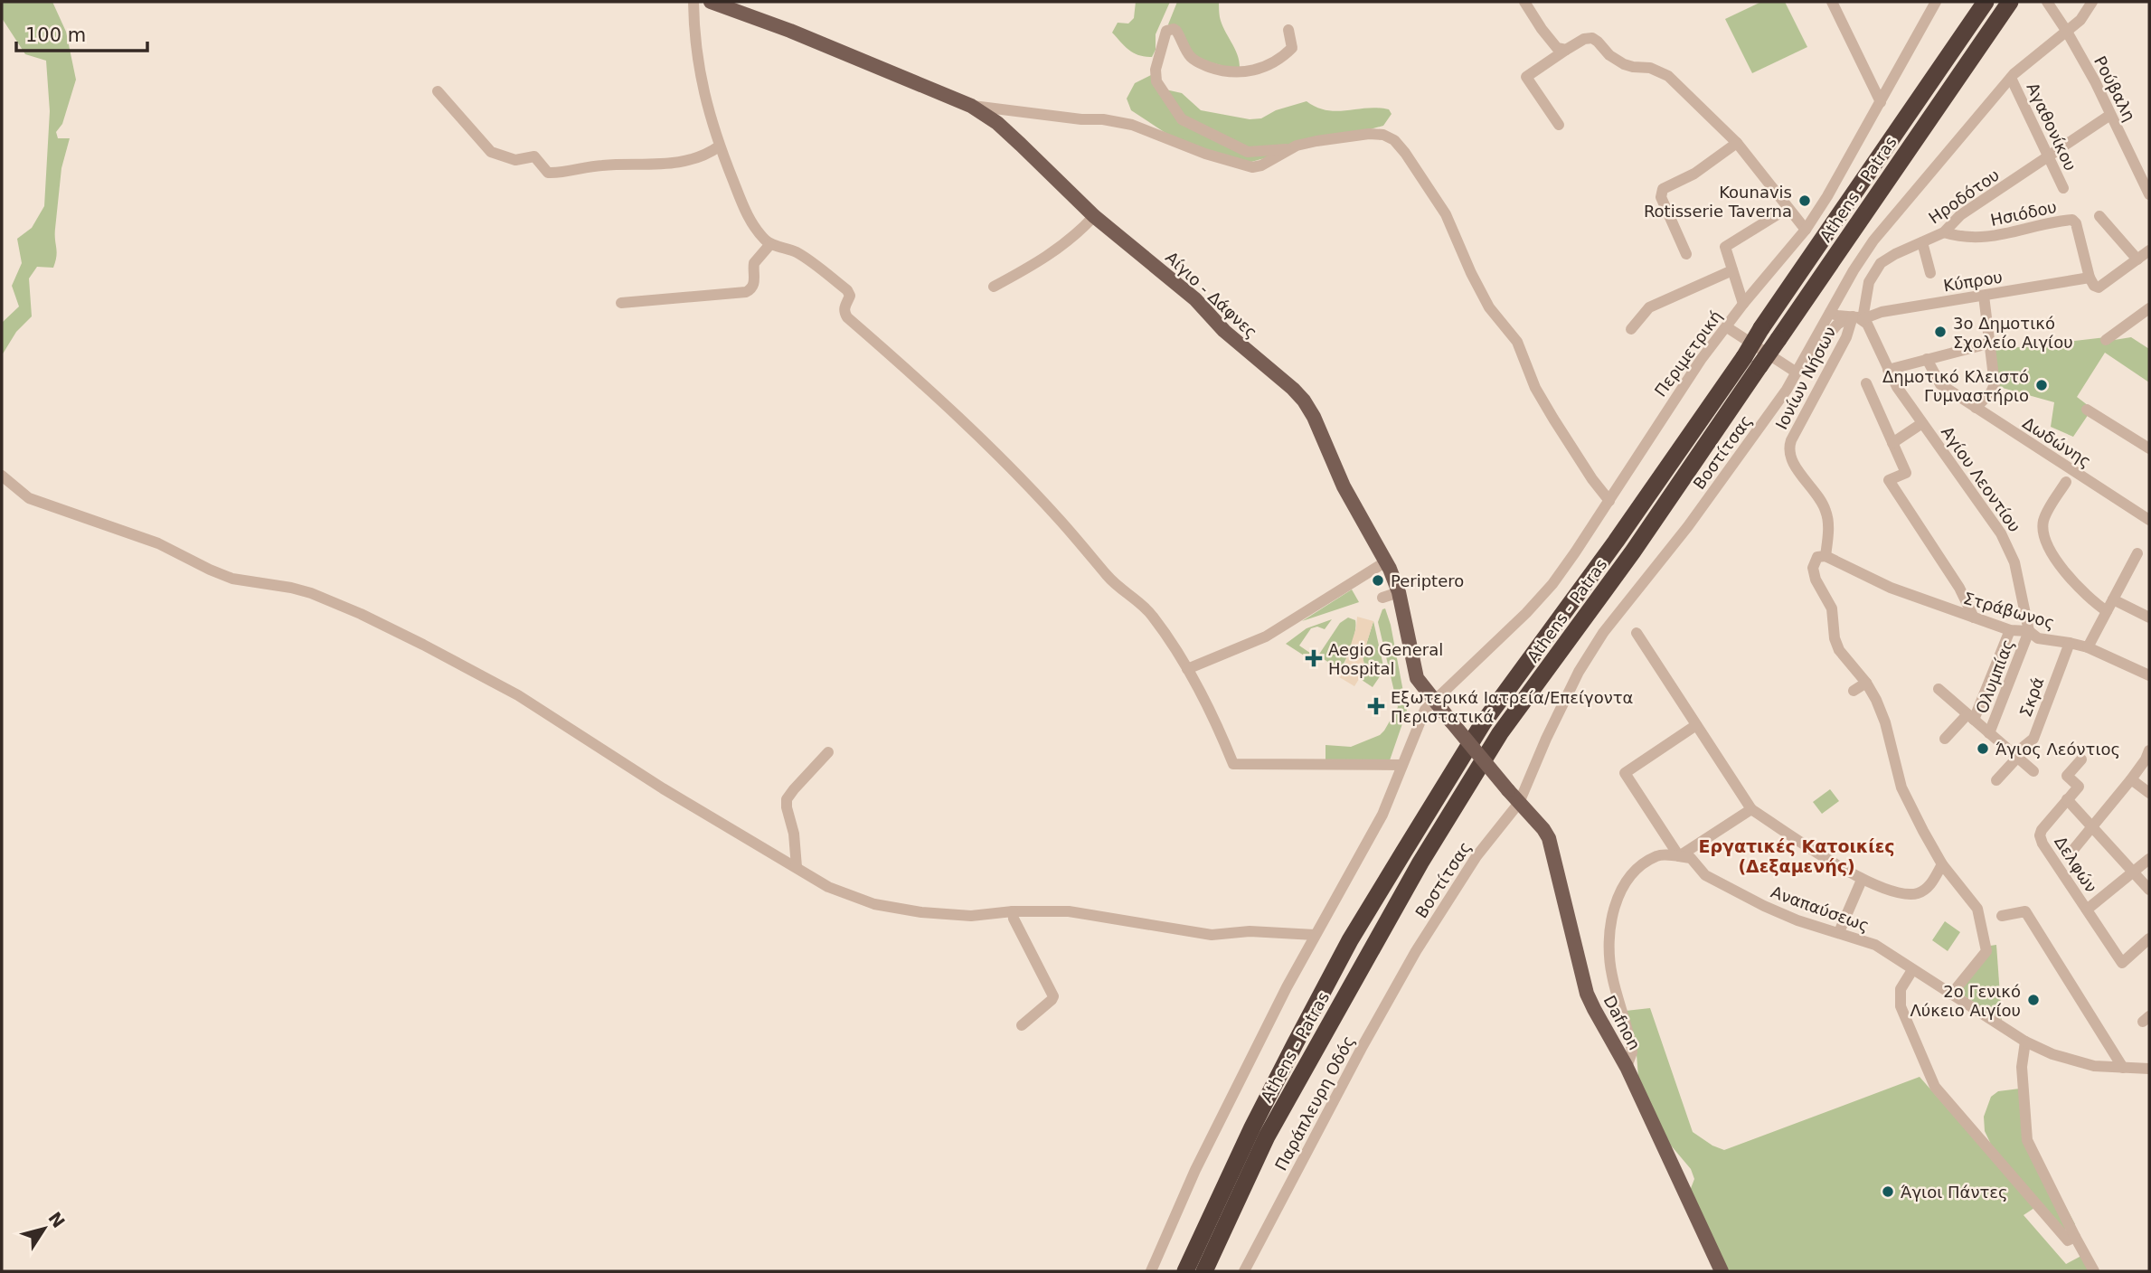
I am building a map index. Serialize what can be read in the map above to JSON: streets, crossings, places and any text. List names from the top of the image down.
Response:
{
  "streets": {
    "highway": ["Athens - Patras"],
    "main road": ["Αίγιο - Δάφνες", "Dafnon"],
    "street": [
      "Ρούβαλη",
      "Αγαθονίκου",
      "Ηροδότου",
      "Ησιόδου",
      "Κύπρου",
      "Περιμετρική",
      "Ιονίων Νήσων",
      "Δωδώνης",
      "Βοστίτσας",
      "Αγίου Λεοντίου",
      "Στράβωνος",
      "Ολυμπίας",
      "Σκρά",
      "Δελφών",
      "Αναπαύσεως",
      "Παράπλευρη Οδός"
    ]
  },
  "crossings": [
    ["Ρούβαλη", "Ηροδότου"],
    ["Ρούβαλη", "Βοστίτσας"],
    ["Αγαθονίκου", "Ηροδότου"],
    ["Αγαθονίκου", "Βοστίτσας"],
    ["Ηροδότου", "Ησιόδου"],
    ["Ηροδότου", "Κύπρου"],
    ["Ηροδότου", "Ιονίων Νήσων"],
    ["Ηροδότου", "Αγίου Λεοντίου"],
    ["Ησιόδου", "Κύπρου"],
    ["Κύπρου", "Ιονίων Νήσων"],
    ["Κύπρου", "Αγίου Λεοντίου"],
    ["Αίγιο - Δάφνες", "Περιμετρική"],
    ["Αίγιο - Δάφνες", "Dafnon"],
    ["Ιονίων Νήσων", "Αγίου Λεοντίου"],
    ["Ιονίων Νήσων", "Στράβωνος"],
    ["Βοστίτσας", "Dafnon"],
    ["Βοστίτσας", "Παράπλευρη Οδός"],
    ["Αγίου Λεοντίου", "Στράβωνος"],
    ["Αγίου Λεοντίου", "Ολυμπίας"],
    ["Στράβωνος", "Ολυμπίας"],
    ["Στράβωνος", "Σκρά"]
  ],
  "districts": ["Εργατικές Κατοικίες (Δεξαμενής)"],
  "places": {
    "other": [
      "Kounavis Rotisserie Taverna",
      "3ο Δημοτικό Σχολείο Αιγίου",
      "Δημοτικό Κλειστό Γυμναστήριο",
      "Periptero",
      "Άγιος Λεόντιος",
      "2ο Γενικό Λύκειο Αιγίου",
      "Άγιοι Πάντες"
    ],
    "health": ["Aegio General Hospital", "Εξωτερικά Ιατρεία/Επείγοντα Περιστατικά"]
  },
  "scale_bar": "100 m",
  "north": "top right"
}
